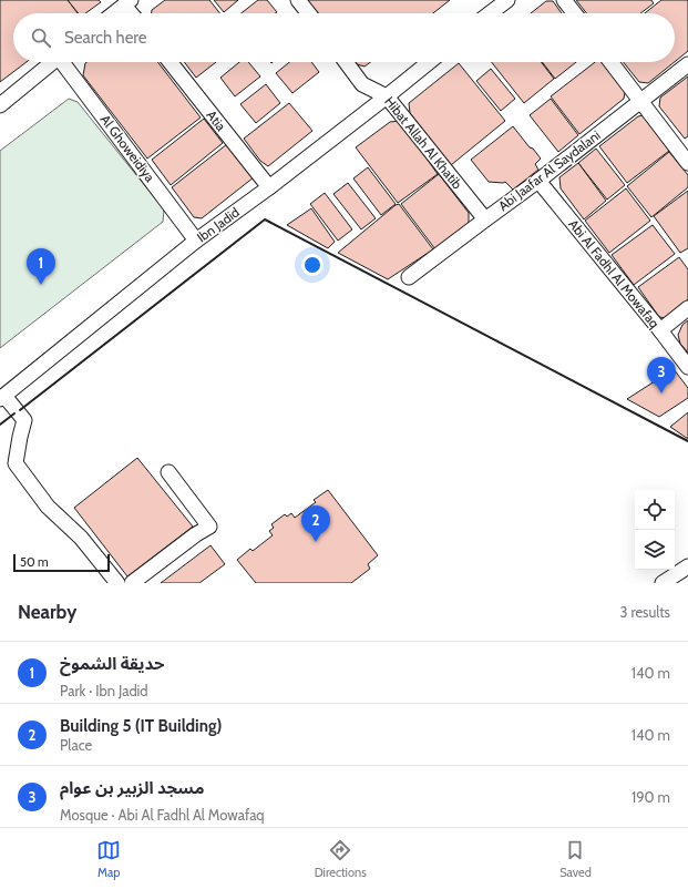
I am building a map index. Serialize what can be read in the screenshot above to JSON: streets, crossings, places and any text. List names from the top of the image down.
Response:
{
  "streets": {
    "street": [
      "Atia",
      "Hibat Allah Al Khatib",
      "Al Ghoweidiya",
      "Abi Jaafar Al Saydalani",
      "Ibn Jadid",
      "Abi Al Fadhl Al Mowafaq"
    ]
  },
  "crossings": [
    ["Atia", "Ibn Jadid"],
    ["Hibat Allah Al Khatib", "Abi Jaafar Al Saydalani"],
    ["Hibat Allah Al Khatib", "Ibn Jadid"],
    ["Al Ghoweidiya", "Ibn Jadid"],
    ["Abi Jaafar Al Saydalani", "Abi Al Fadhl Al Mowafaq"]
  ],
  "scale_bar": "50 m",
  "page": {
    "search": "Search here",
    "pins": ["1", "3", "2"],
    "scale": "50 m",
    "heading": ["Nearby", "3 results"],
    "list": [
      {
        "mark": "1",
        "name": "حديقة الشموخ",
        "note": "Park · Ibn Jadid",
        "value": "140 m"
      },
      {
        "mark": "2",
        "name": "Building 5 (IT Building)",
        "note": "Place",
        "value": "140 m"
      },
      {
        "mark": "3",
        "name": "مسجد الزبير بن عوام",
        "note": "Mosque · Abi Al Fadhl Al Mowafaq",
        "value": "190 m"
      }
    ],
    "nav": ["Map", "Directions", "Saved"]
  }
}
